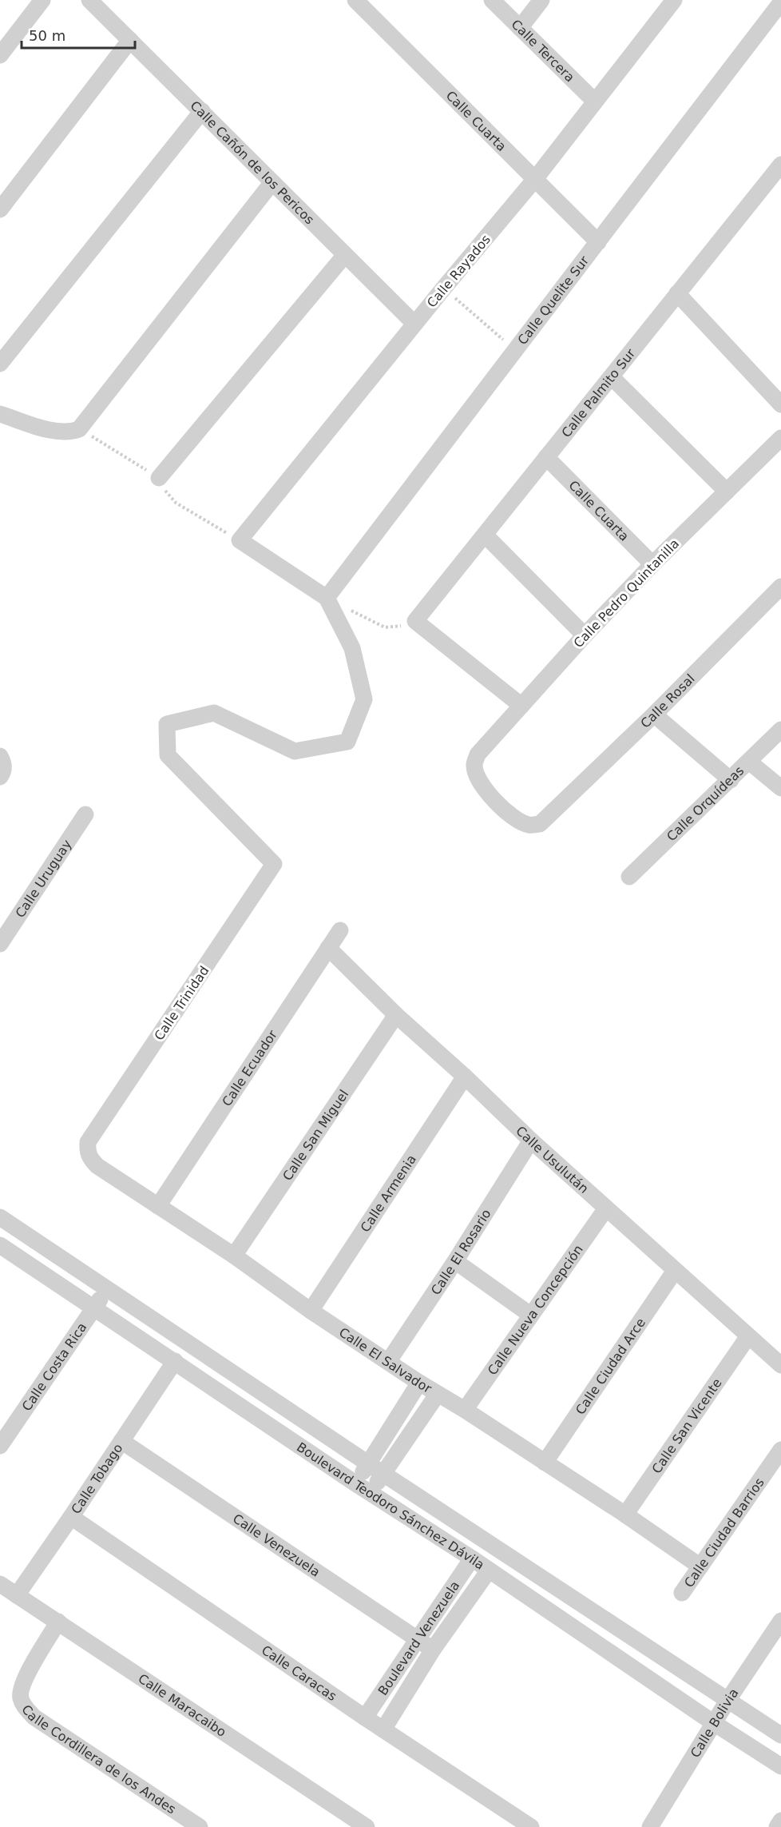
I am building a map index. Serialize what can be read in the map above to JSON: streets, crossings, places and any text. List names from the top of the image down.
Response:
{
  "streets": {
    "street": [
      "Calle Tercera",
      "Calle Cuarta",
      "Calle Cañón de los Pericos",
      "Calle Rayados",
      "Calle Quelite Sur",
      "Calle Palmito Sur",
      "Calle Pedro Quintanilla",
      "Calle Rosal",
      "Calle Orquídeas",
      "Calle Uruguay",
      "Calle Trinidad",
      "Calle Ecuador",
      "Calle San Miguel",
      "Calle Usulután",
      "Calle Armenia",
      "Calle El Rosario",
      "Calle Nueva Concepción",
      "Calle El Salvador",
      "Calle Costa Rica",
      "Calle Ciudad Arce",
      "Calle San Vicente",
      "Calle Tobago",
      "Boulevard Teodoro Sánchez Dávila",
      "Calle Ciudad Barrios",
      "Calle Venezuela",
      "Boulevard Venezuela",
      "Calle Caracas",
      "Calle Maracaibo",
      "Calle Bolivia",
      "Calle Cordillera de los Andes"
    ]
  },
  "crossings": [
    ["Calle Tercera", "Calle Rayados"],
    ["Calle Cuarta", "Calle Rayados"],
    ["Calle Cuarta", "Calle Quelite Sur"],
    ["Calle Cuarta", "Calle Palmito Sur"],
    ["Calle Cuarta", "Calle Pedro Quintanilla"],
    ["Calle Cañón de los Pericos", "Calle Rayados"],
    ["Calle Rayados", "Calle Quelite Sur"],
    ["Calle Rayados", "Calle Trinidad"],
    ["Calle Quelite Sur", "Calle Trinidad"],
    ["Calle Pedro Quintanilla", "Calle Rosal"],
    ["Calle Trinidad", "Calle El Salvador"],
    ["Calle Ecuador", "Calle Usulután"],
    ["Calle Ecuador", "Calle El Salvador"],
    ["Calle San Miguel", "Calle Usulután"],
    ["Calle San Miguel", "Calle El Salvador"],
    ["Calle Usulután", "Calle Armenia"],
    ["Calle Usulután", "Calle El Rosario"],
    ["Calle Usulután", "Calle Nueva Concepción"],
    ["Calle Usulután", "Calle Ciudad Arce"],
    ["Calle Usulután", "Calle San Vicente"],
    ["Calle Armenia", "Calle El Salvador"],
    ["Calle El Rosario", "Calle El Salvador"],
    ["Calle Nueva Concepción", "Calle El Salvador"],
    ["Calle El Salvador", "Calle Ciudad Arce"],
    ["Calle El Salvador", "Calle San Vicente"],
    ["Calle El Salvador", "Calle Ciudad Barrios"],
    ["Calle Costa Rica", "Boulevard Teodoro Sánchez Dávila"],
    ["Calle Tobago", "Boulevard Teodoro Sánchez Dávila"],
    ["Calle Tobago", "Calle Venezuela"],
    ["Calle Tobago", "Calle Caracas"],
    ["Calle Tobago", "Calle Maracaibo"],
    ["Boulevard Teodoro Sánchez Dávila", "Boulevard Venezuela"],
    ["Boulevard Teodoro Sánchez Dávila", "Calle Bolivia"],
    ["Calle Venezuela", "Boulevard Venezuela"],
    ["Boulevard Venezuela", "Calle Caracas"],
    ["Calle Maracaibo", "Calle Cordillera de los Andes"]
  ],
  "scale_bar": "50 m"
}
